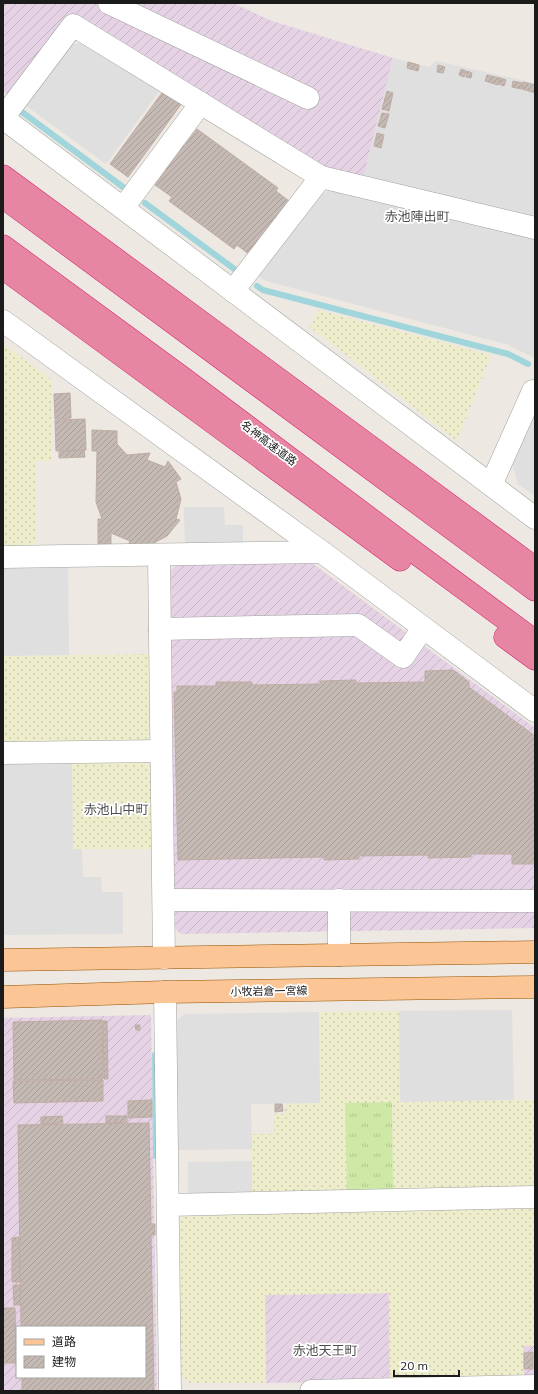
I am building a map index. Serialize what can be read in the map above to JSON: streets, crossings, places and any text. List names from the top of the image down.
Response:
{
  "streets": {
    "highway": ["名神高速道路"],
    "main road": ["小牧岩倉一宮線"]
  },
  "districts": ["赤池陣出町", "赤池山中町", "赤池天王町"],
  "legend": ["道路", "建物"],
  "scale_bar": "20 m"
}
